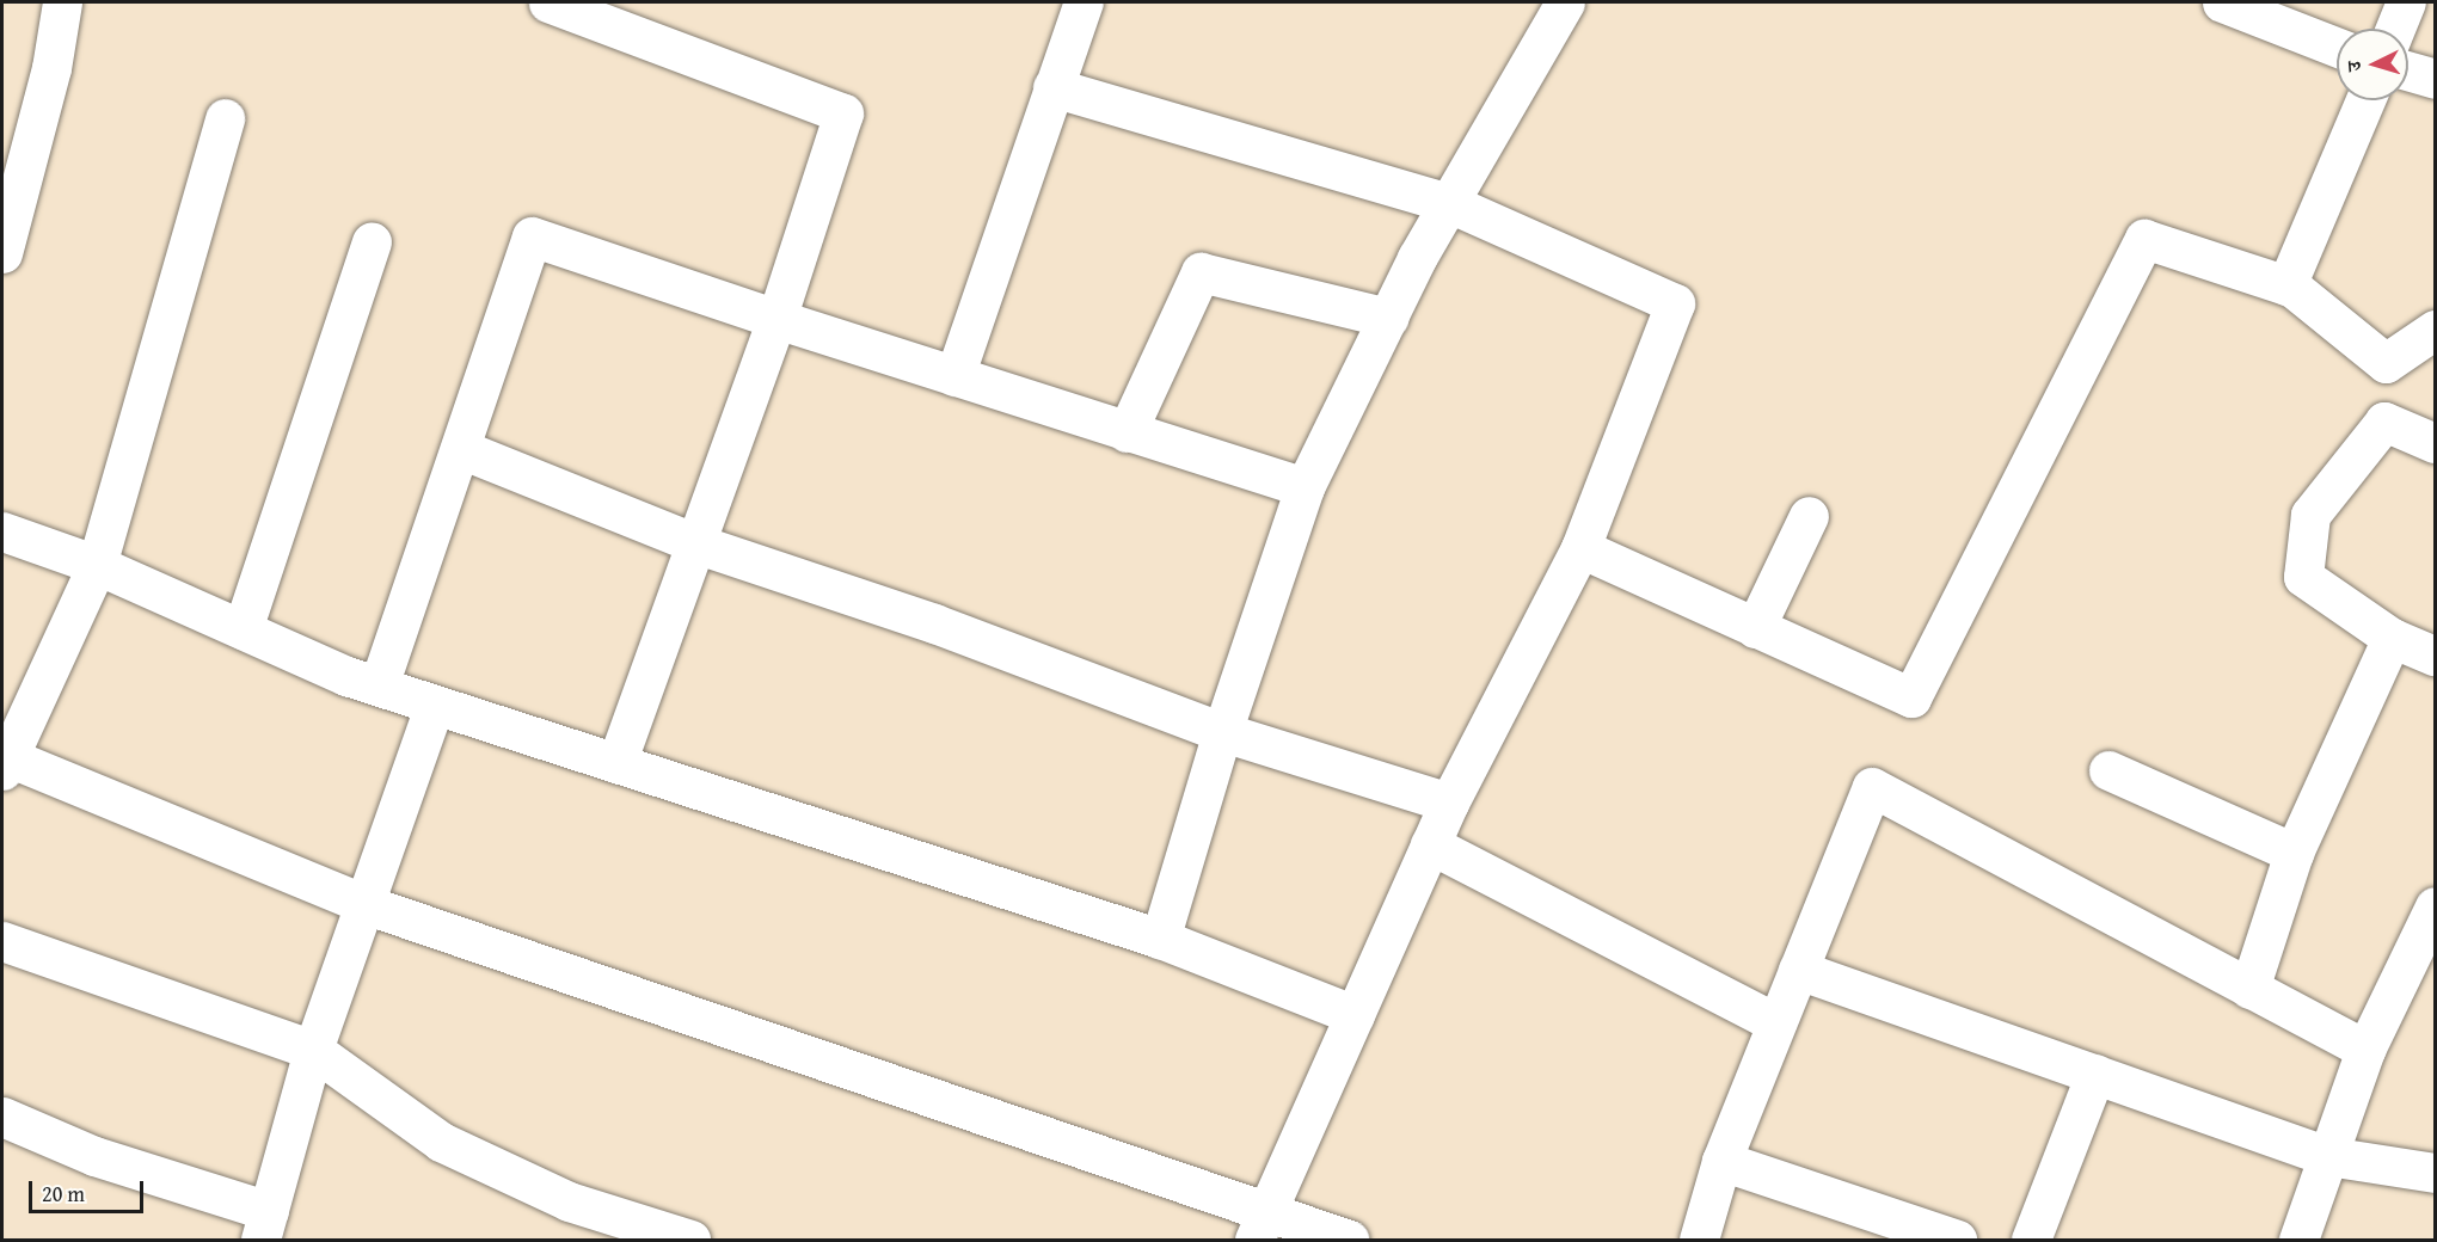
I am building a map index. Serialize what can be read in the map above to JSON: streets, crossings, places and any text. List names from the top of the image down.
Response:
{
  "scale_bar": "20 m",
  "north": "left"
}
